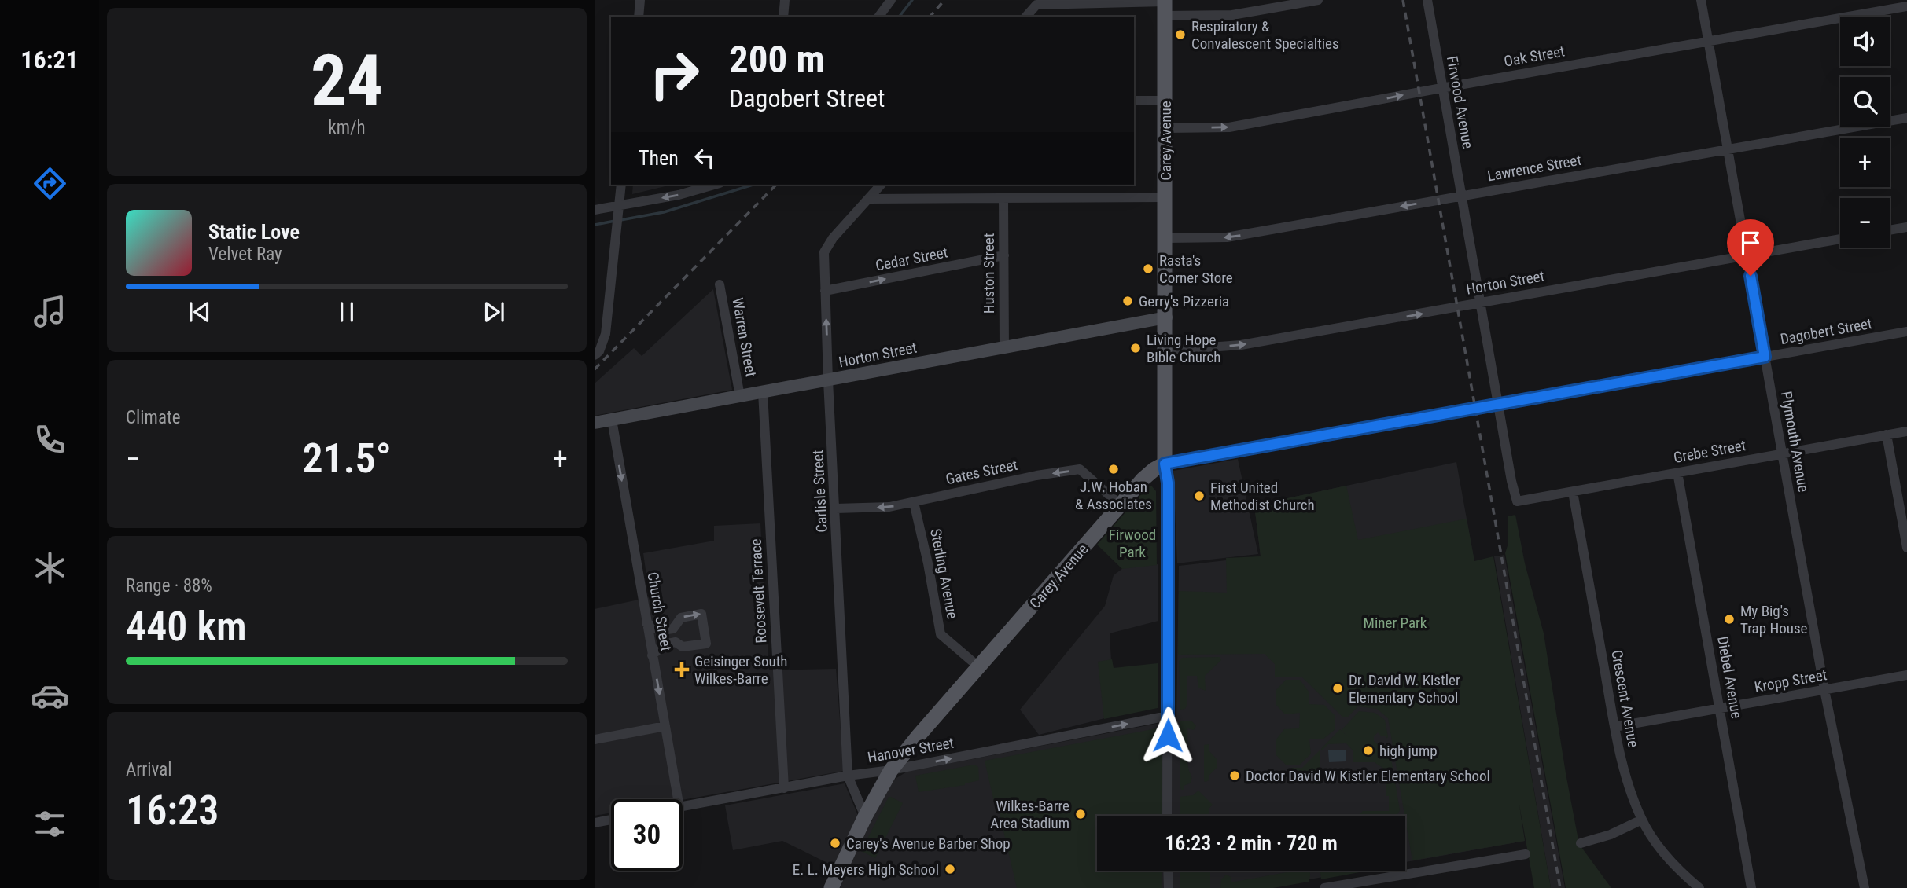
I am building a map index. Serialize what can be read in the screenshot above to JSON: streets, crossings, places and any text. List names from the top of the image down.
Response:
{
  "streets": {
    "main road": ["Carey Avenue", "Horton Street"],
    "street": [
      "Oak Street",
      "Firwood Avenue",
      "Lawrence Street",
      "Cedar Street",
      "Huston Street",
      "Dagobert Street",
      "Warren Street",
      "Plymouth Avenue",
      "Grebe Street",
      "Gates Street",
      "Carlisle Street",
      "Sterling Avenue",
      "Roosevelt Terrace",
      "Church Street",
      "Diebel Avenue",
      "Kropp Street",
      "Crescent Avenue",
      "Hanover Street"
    ]
  },
  "crossings": [
    ["Oak Street", "Firwood Avenue"],
    ["Oak Street", "Carey Avenue"],
    ["Oak Street", "Plymouth Avenue"],
    ["Firwood Avenue", "Lawrence Street"],
    ["Firwood Avenue", "Horton Street"],
    ["Firwood Avenue", "Dagobert Street"],
    ["Firwood Avenue", "Grebe Street"],
    ["Carey Avenue", "Lawrence Street"],
    ["Carey Avenue", "Horton Street"],
    ["Carey Avenue", "Dagobert Street"],
    ["Carey Avenue", "Gates Street"],
    ["Carey Avenue", "Carlisle Street"],
    ["Carey Avenue", "Sterling Avenue"],
    ["Carey Avenue", "Hanover Street"],
    ["Lawrence Street", "Plymouth Avenue"],
    ["Cedar Street", "Huston Street"],
    ["Cedar Street", "Carlisle Street"],
    ["Huston Street", "Horton Street"],
    ["Horton Street", "Warren Street"],
    ["Horton Street", "Plymouth Avenue"],
    ["Horton Street", "Carlisle Street"],
    ["Horton Street", "Roosevelt Terrace"],
    ["Horton Street", "Church Street"],
    ["Dagobert Street", "Plymouth Avenue"],
    ["Plymouth Avenue", "Grebe Street"],
    ["Plymouth Avenue", "Kropp Street"],
    ["Grebe Street", "Diebel Avenue"],
    ["Grebe Street", "Crescent Avenue"],
    ["Gates Street", "Carlisle Street"],
    ["Gates Street", "Sterling Avenue"],
    ["Carlisle Street", "Hanover Street"],
    ["Roosevelt Terrace", "Hanover Street"],
    ["Diebel Avenue", "Kropp Street"],
    ["Kropp Street", "Crescent Avenue"]
  ],
  "one_way": [
    "Oak Street",
    "Lawrence Street",
    "Gates Street",
    "Church Street",
    "Hanover Street"
  ],
  "parks": ["Firwood Park", "Miner Park"],
  "places": {
    "other": [
      "Respiratory & Convalescent Specialties",
      "Rasta's Corner Store",
      "Gerry's Pizzeria",
      "Living Hope Bible Church",
      "J.W. Hoban & Associates",
      "First United Methodist Church",
      "My Big's Trap House",
      "Dr. David W. Kistler Elementary School",
      "high jump",
      "Doctor David W Kistler Elementary School",
      "Wilkes-Barre Area Stadium",
      "Carey's Avenue Barber Shop",
      "E. L. Meyers High School"
    ],
    "health": ["Geisinger South Wilkes-Barre"]
  },
  "page": {
    "tabs": "16:21",
    "tile": [
      ["24", "km/h"],
      "Climate",
      ["Range · 88%", "440 km"],
      ["Arrival", "16:23"]
    ],
    "map_buttons": ["+", "−"],
    "turn": ["200 m", "Dagobert Street"],
    "then": "Then",
    "song": ["Static Love", "Velvet Ray"],
    "heat": ["−", "21.5°", "+"],
    "limit": "30",
    "trip": "16:23 · 2 min · 720 m"
  }
}
